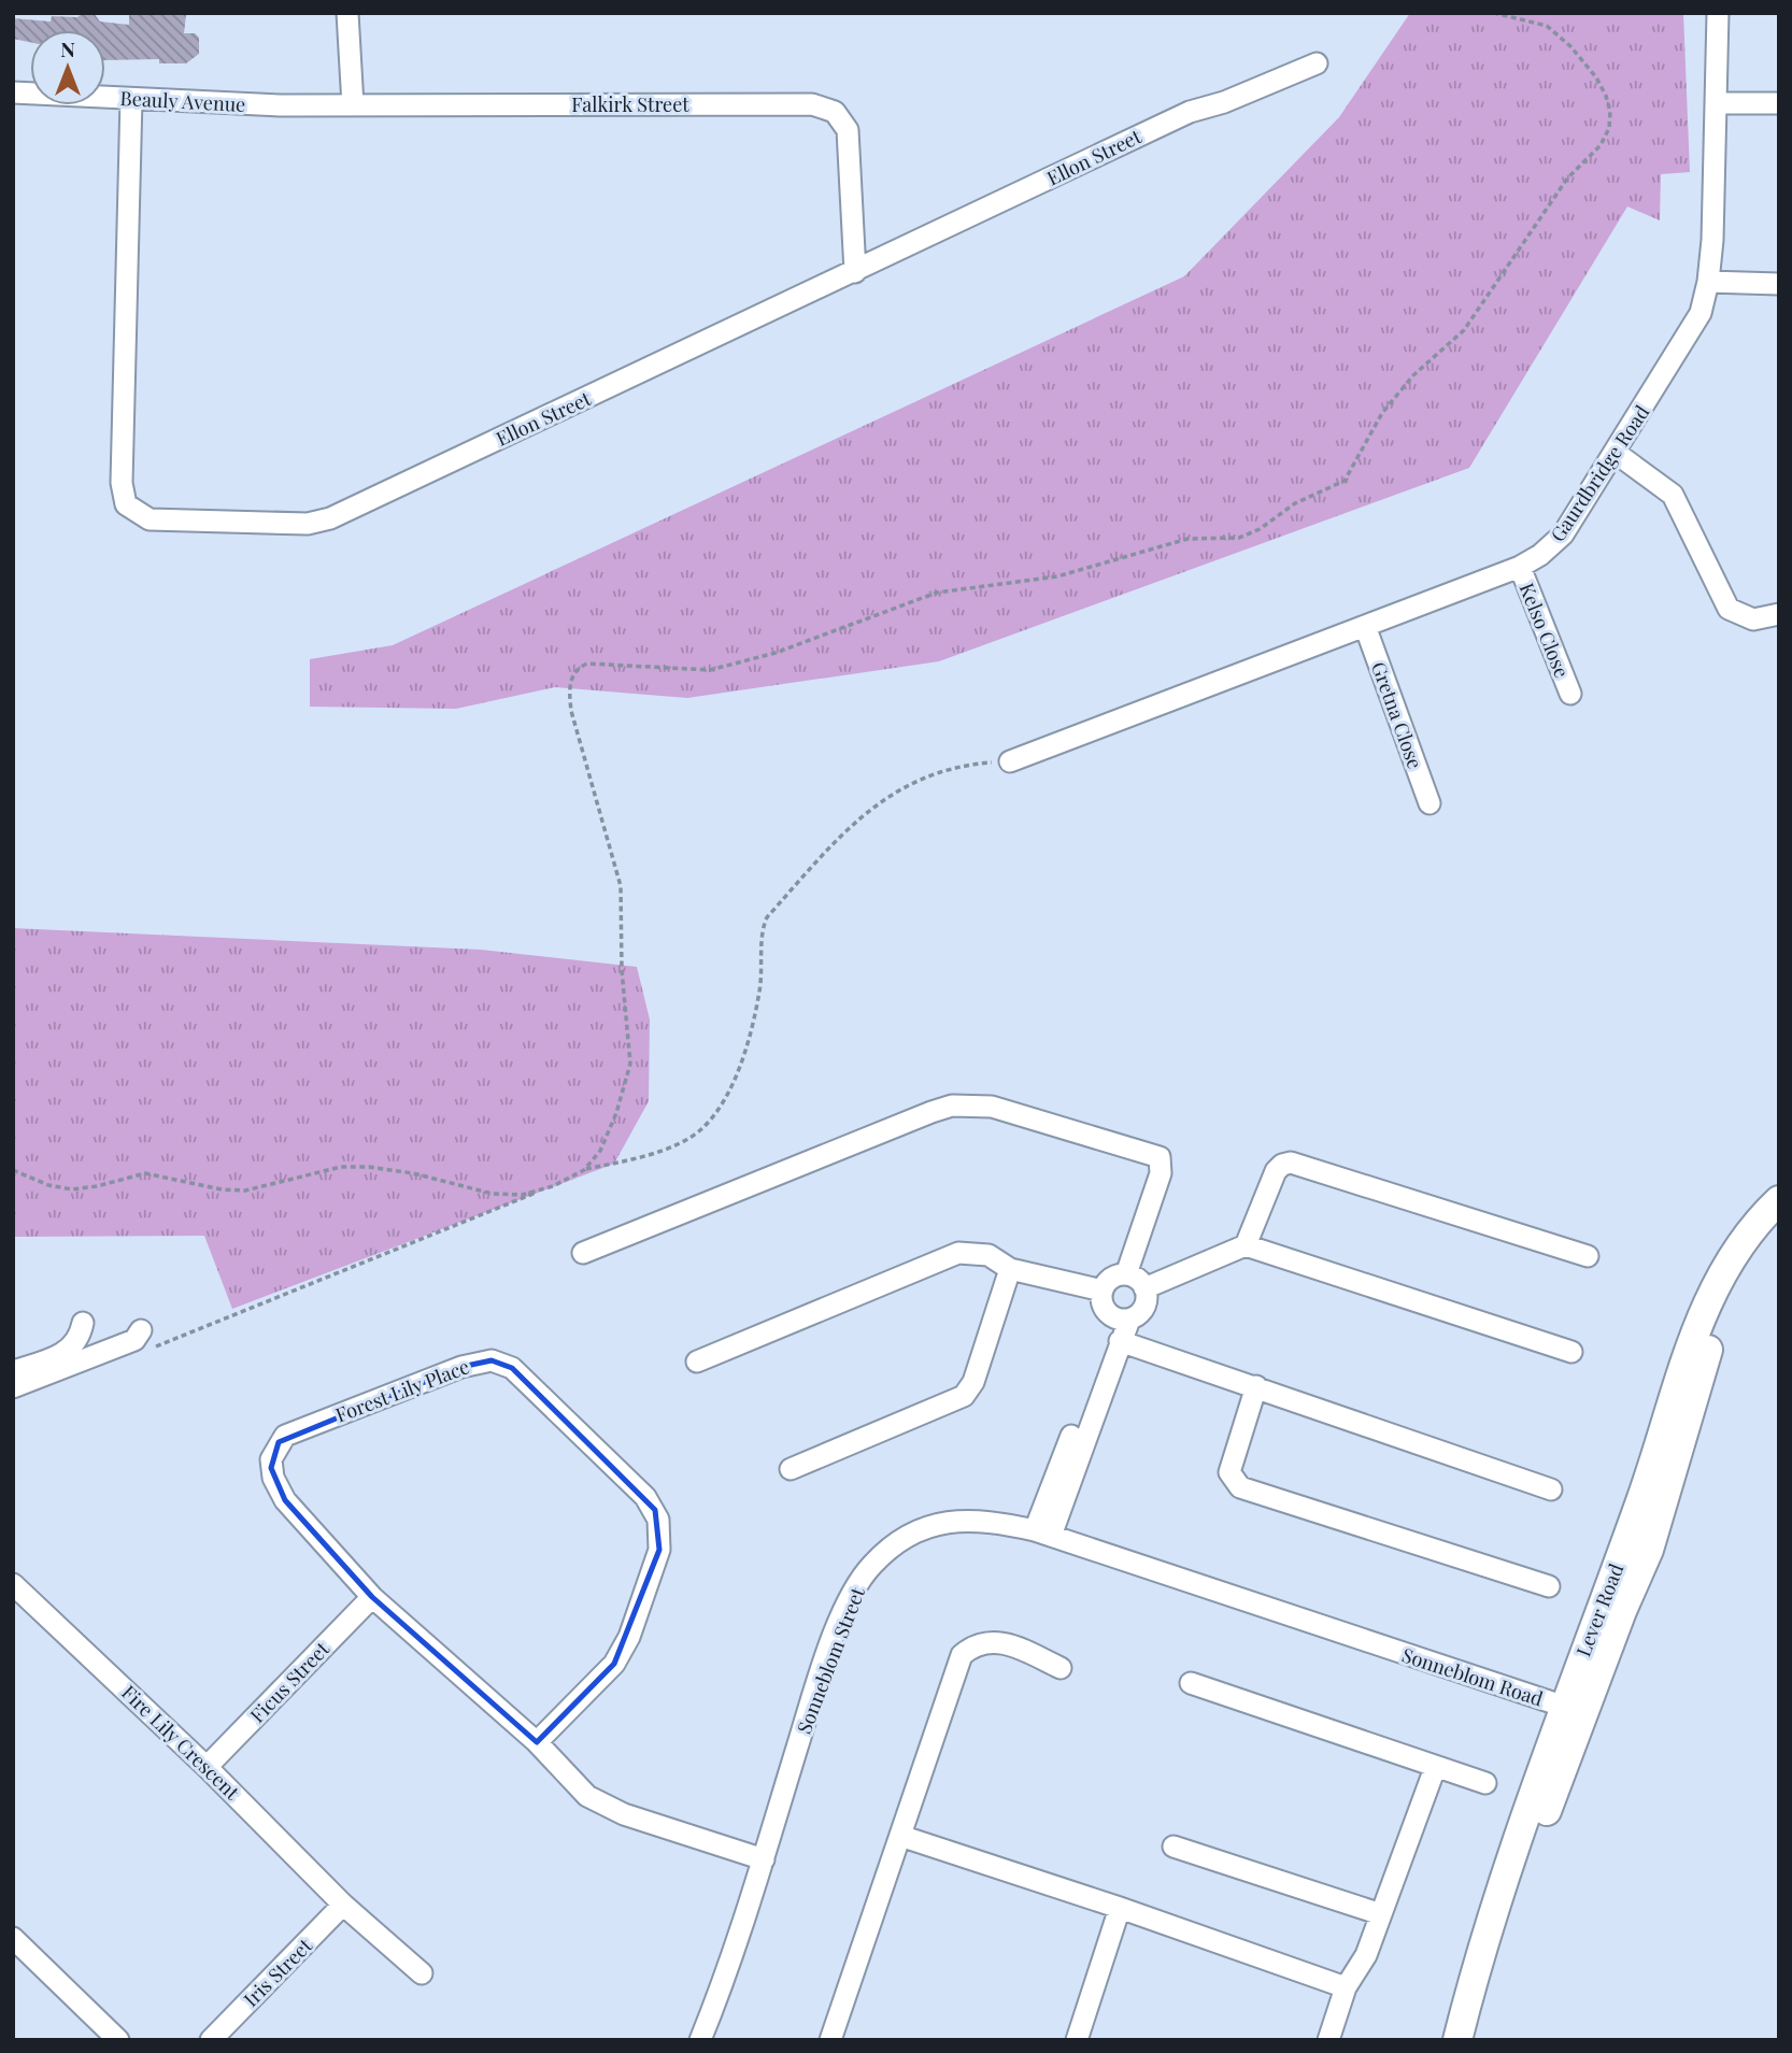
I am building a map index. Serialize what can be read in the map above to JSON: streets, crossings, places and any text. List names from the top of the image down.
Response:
{
  "streets": {
    "main road": ["Lever Road"],
    "street": [
      "Beauly Avenue",
      "Falkirk Street",
      "Ellon Street",
      "Gaurdbridge Road",
      "Kelso Close",
      "Gretna Close",
      "Forest Lily Place",
      "Sonneblom Street",
      "Sonneblom Road",
      "Ficus Street",
      "Fire Lily Crescent",
      "Iris Street"
    ]
  },
  "crossings": [
    ["Beauly Avenue", "Falkirk Street"],
    ["Beauly Avenue", "Ellon Street"],
    ["Falkirk Street", "Ellon Street"],
    ["Gaurdbridge Road", "Kelso Close"],
    ["Gaurdbridge Road", "Gretna Close"],
    ["Forest Lily Place", "Sonneblom Street"],
    ["Forest Lily Place", "Ficus Street"],
    ["Lever Road", "Sonneblom Road"],
    ["Sonneblom Street", "Sonneblom Road"],
    ["Ficus Street", "Fire Lily Crescent"],
    ["Fire Lily Crescent", "Iris Street"]
  ],
  "north": "top"
}
